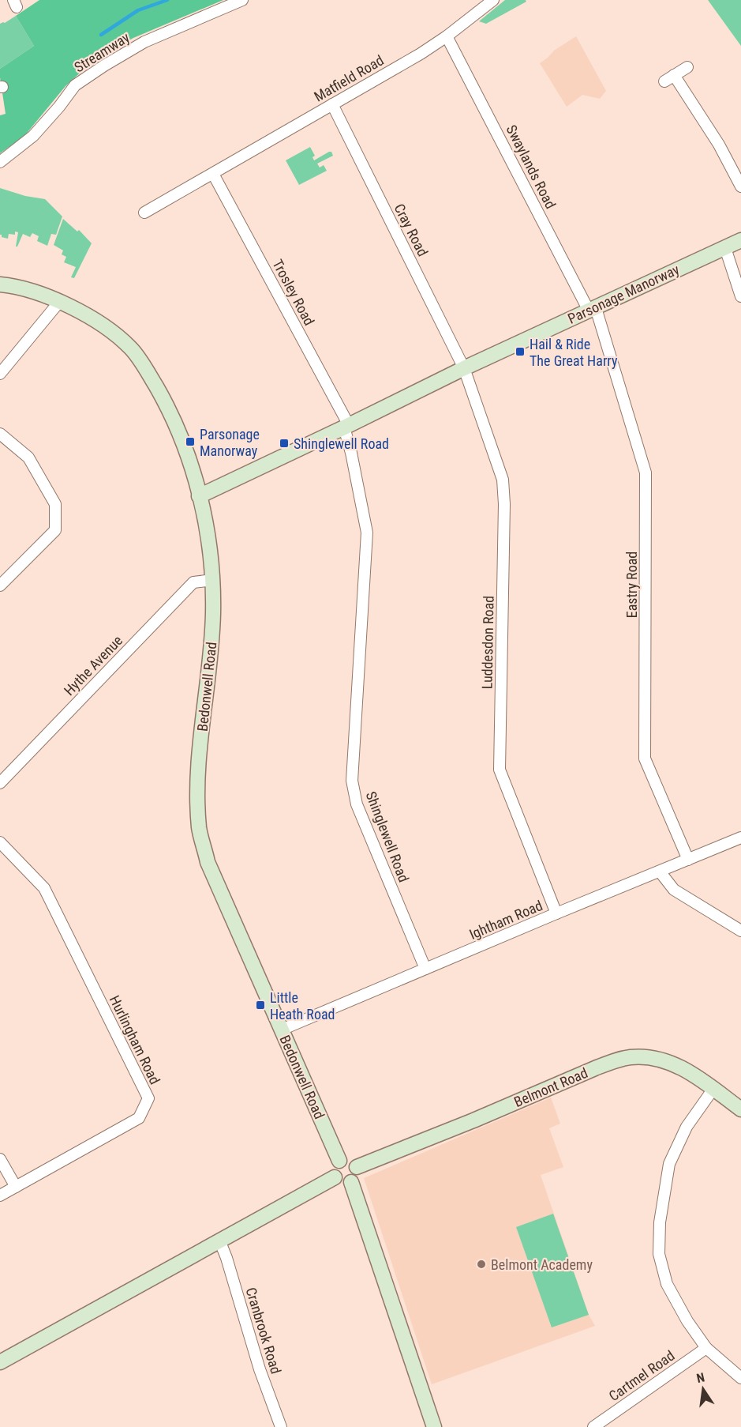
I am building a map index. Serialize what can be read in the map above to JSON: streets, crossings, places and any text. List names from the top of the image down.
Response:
{
  "streets": {
    "street": [
      "Streamway",
      "Matfield Road",
      "Swaylands Road",
      "Cray Road",
      "Trosley Road",
      "Parsonage Manorway",
      "Eastry Road",
      "Luddesdon Road",
      "Hythe Avenue",
      "Bedonwell Road",
      "Shinglewell Road",
      "Ightham Road",
      "Hurlingham Road",
      "Belmont Road",
      "Cranbrook Road",
      "Cartmel Road"
    ]
  },
  "crossings": [
    ["Matfield Road", "Swaylands Road"],
    ["Matfield Road", "Cray Road"],
    ["Matfield Road", "Trosley Road"],
    ["Swaylands Road", "Parsonage Manorway"],
    ["Swaylands Road", "Eastry Road"],
    ["Cray Road", "Parsonage Manorway"],
    ["Cray Road", "Luddesdon Road"],
    ["Trosley Road", "Parsonage Manorway"],
    ["Trosley Road", "Shinglewell Road"],
    ["Parsonage Manorway", "Eastry Road"],
    ["Parsonage Manorway", "Luddesdon Road"],
    ["Parsonage Manorway", "Bedonwell Road"],
    ["Parsonage Manorway", "Shinglewell Road"],
    ["Eastry Road", "Ightham Road"],
    ["Luddesdon Road", "Ightham Road"],
    ["Hythe Avenue", "Bedonwell Road"],
    ["Bedonwell Road", "Ightham Road"],
    ["Bedonwell Road", "Belmont Road"],
    ["Shinglewell Road", "Ightham Road"]
  ],
  "places": {
    "transit": [
      "Hail & Ride The Great Harry",
      "Parsonage Manorway",
      "Shinglewell Road",
      "Little Heath Road"
    ],
    "other": ["Belmont Academy"]
  },
  "north": "top"
}
